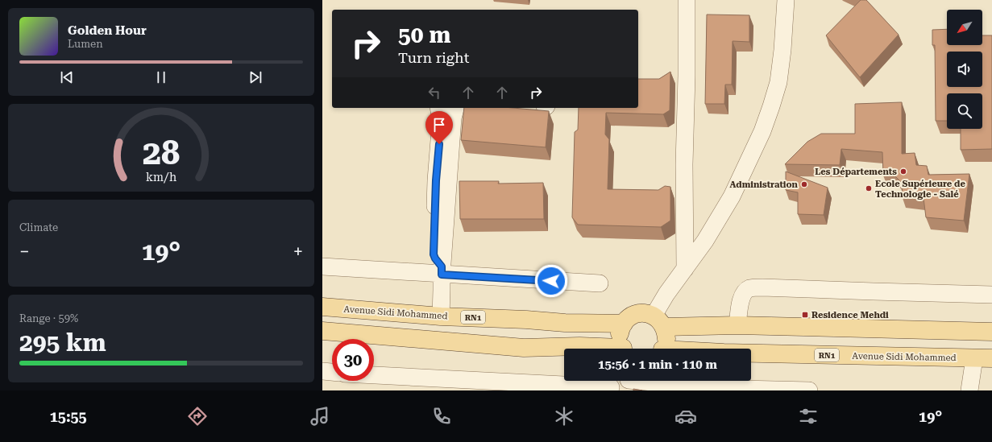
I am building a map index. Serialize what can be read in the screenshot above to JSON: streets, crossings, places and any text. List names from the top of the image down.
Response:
{
  "streets": {
    "main road": ["Avenue Sidi Mohammed", "RN1"]
  },
  "places": {
    "other": ["Les Départements", "Administration", "Ecole Supérieure de Technologie - Salé"],
    "transit": ["Residence Mehdi"]
  },
  "north": "bottom left",
  "page": {
    "turn": ["50 m", "Turn right"],
    "song": ["Golden Hour", "Lumen"],
    "tile": [
      "Climate",
      ["Range · 59%", "295 km"]
    ],
    "heat": ["−", "19°", "+"],
    "limit": "30",
    "trip": "15:56 · 1 min · 110 m",
    "tabs": ["15:55", "19°"],
    "gauge": ["28", "km/h"]
  }
}
